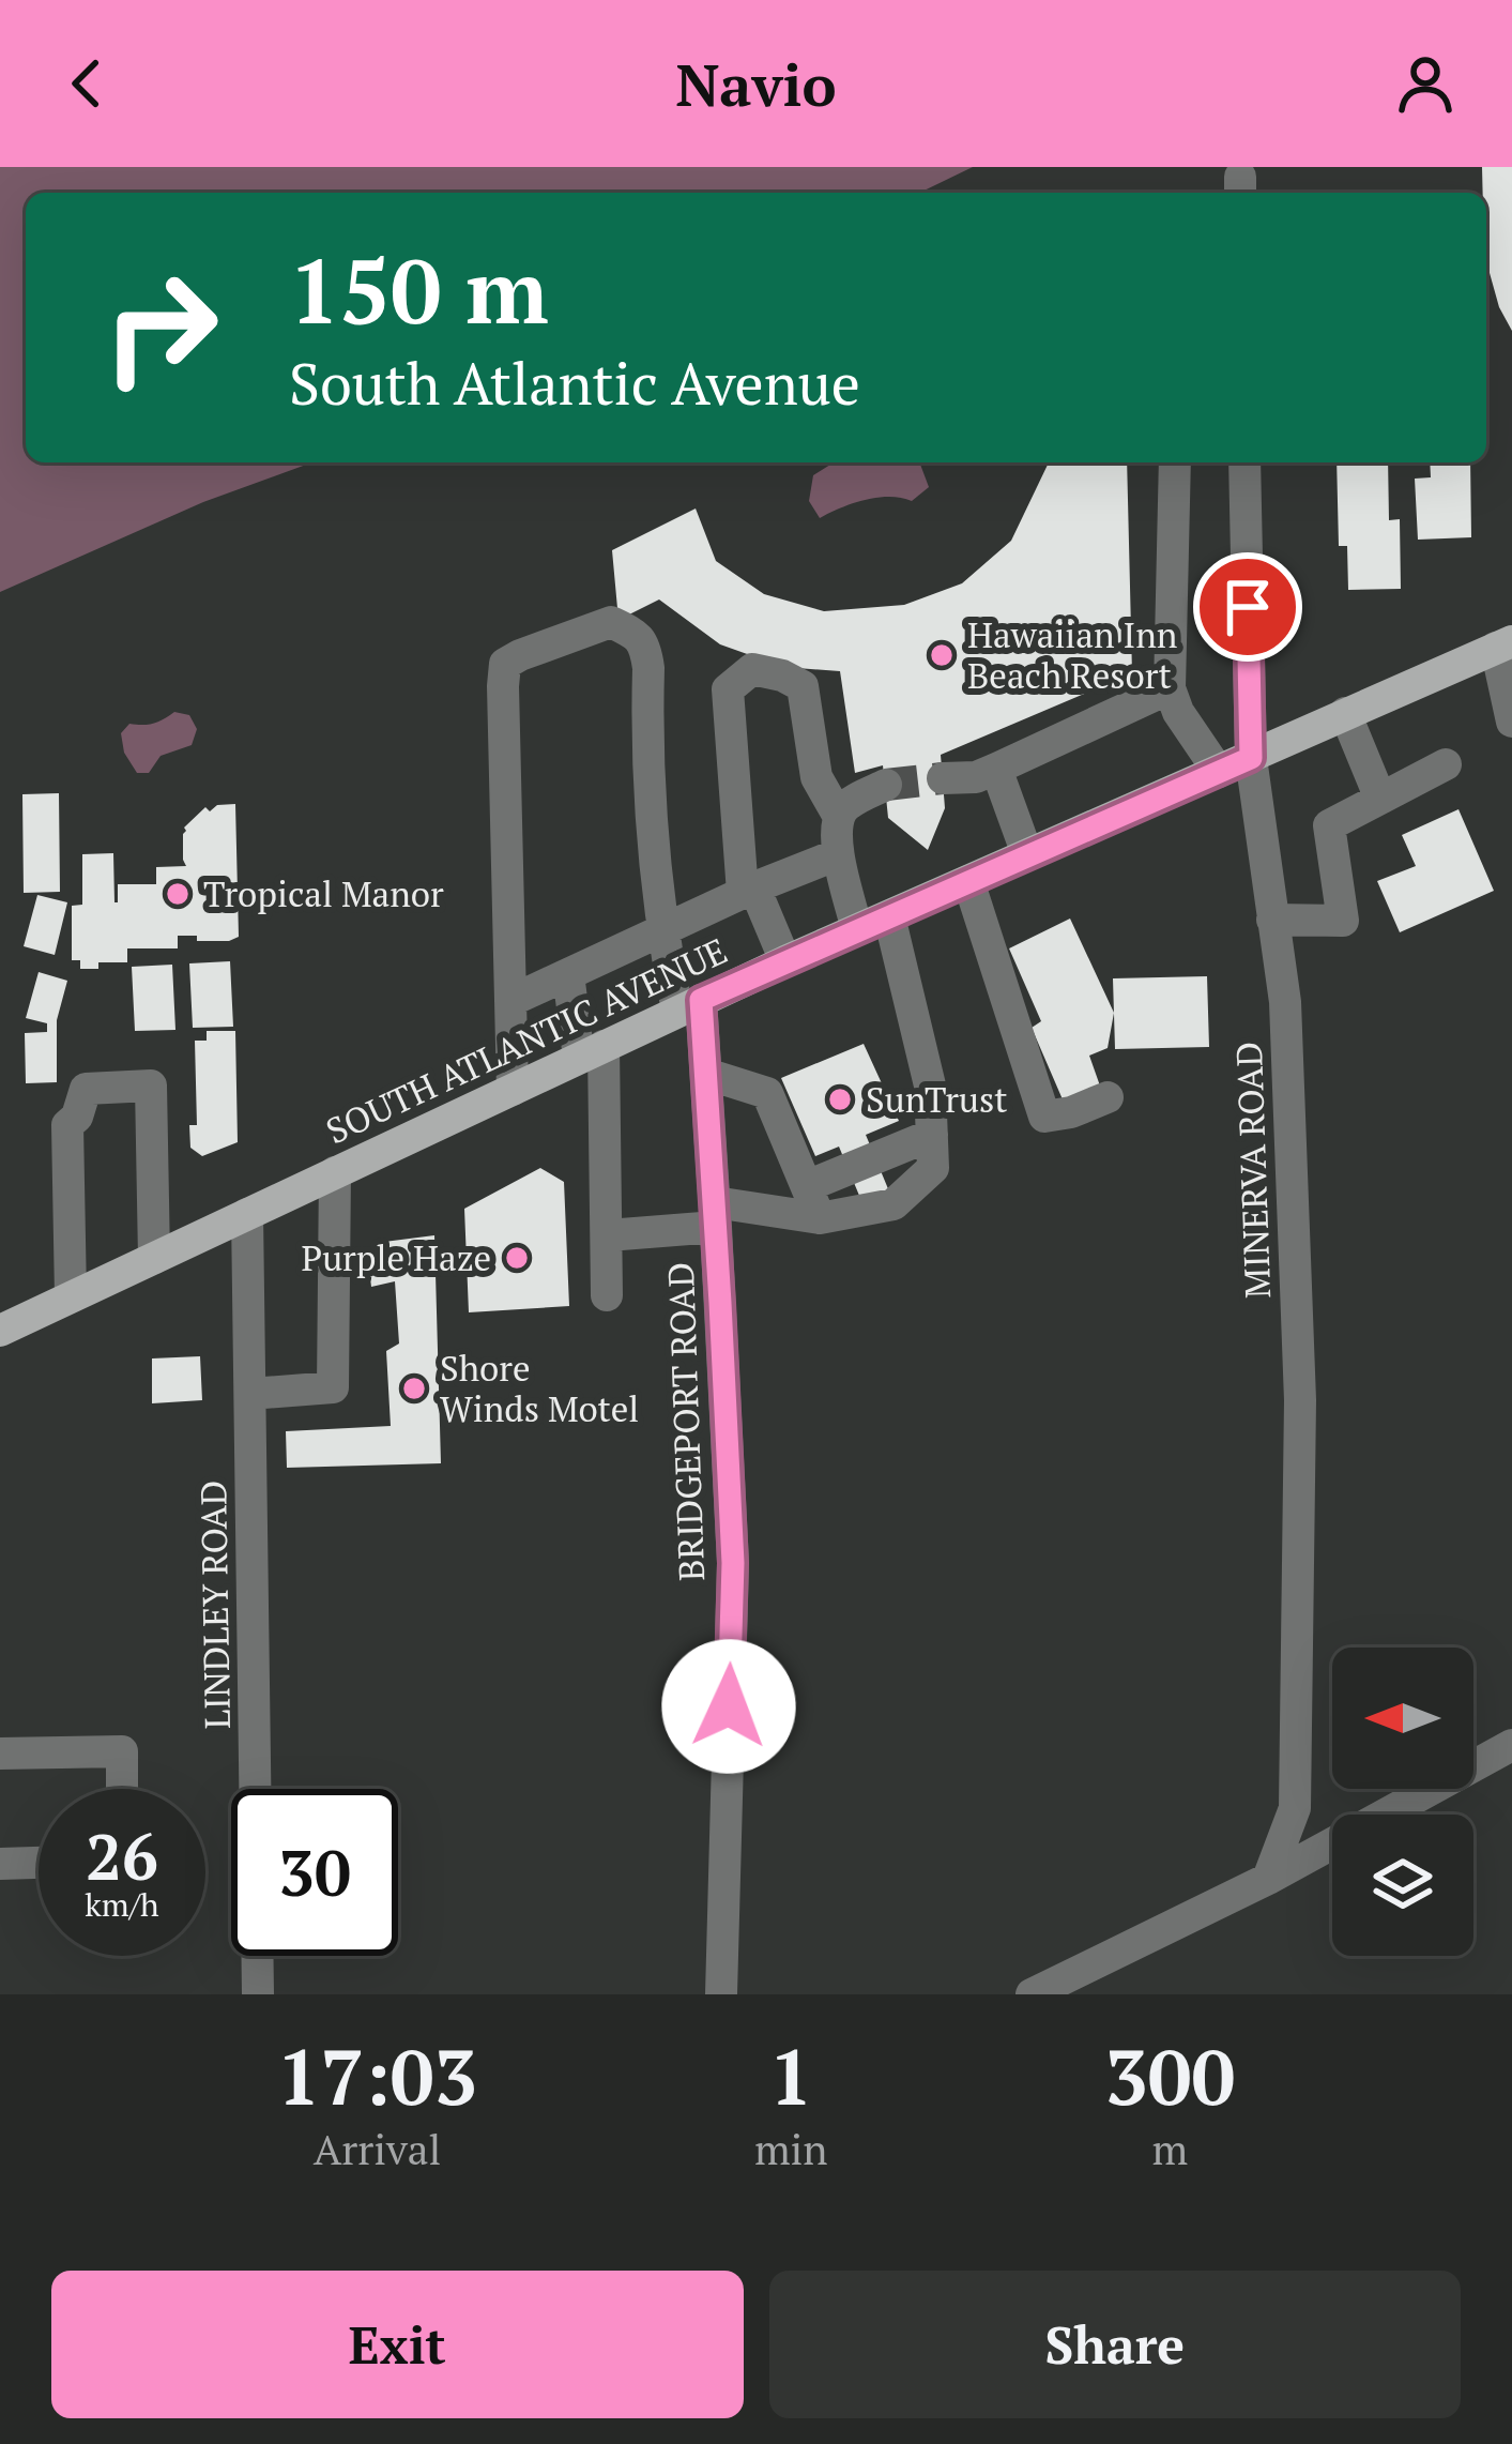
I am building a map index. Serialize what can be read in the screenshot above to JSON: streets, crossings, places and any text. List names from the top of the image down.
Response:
{
  "streets": {
    "main road": ["SOUTH ATLANTIC AVENUE"],
    "street": ["MINERVA ROAD", "BRIDGEPORT ROAD", "LINDLEY ROAD"]
  },
  "crossings": [
    ["SOUTH ATLANTIC AVENUE", "MINERVA ROAD"],
    ["SOUTH ATLANTIC AVENUE", "BRIDGEPORT ROAD"],
    ["SOUTH ATLANTIC AVENUE", "LINDLEY ROAD"]
  ],
  "places": [
    "Hawaiian Inn Beach Resort",
    "Tropical Manor",
    "SunTrust",
    "Purple Haze",
    "Shore Winds Motel"
  ],
  "north": "left",
  "page": {
    "header": "Navio",
    "turn": ["150 m", "South Atlantic Avenue"],
    "speed": "26 km/h",
    "limit": "30",
    "eta": [
      "17:03",
      "Arrival",
      "1",
      "min",
      "300",
      "m"
    ],
    "buttons": ["Exit", "Share"]
  }
}
